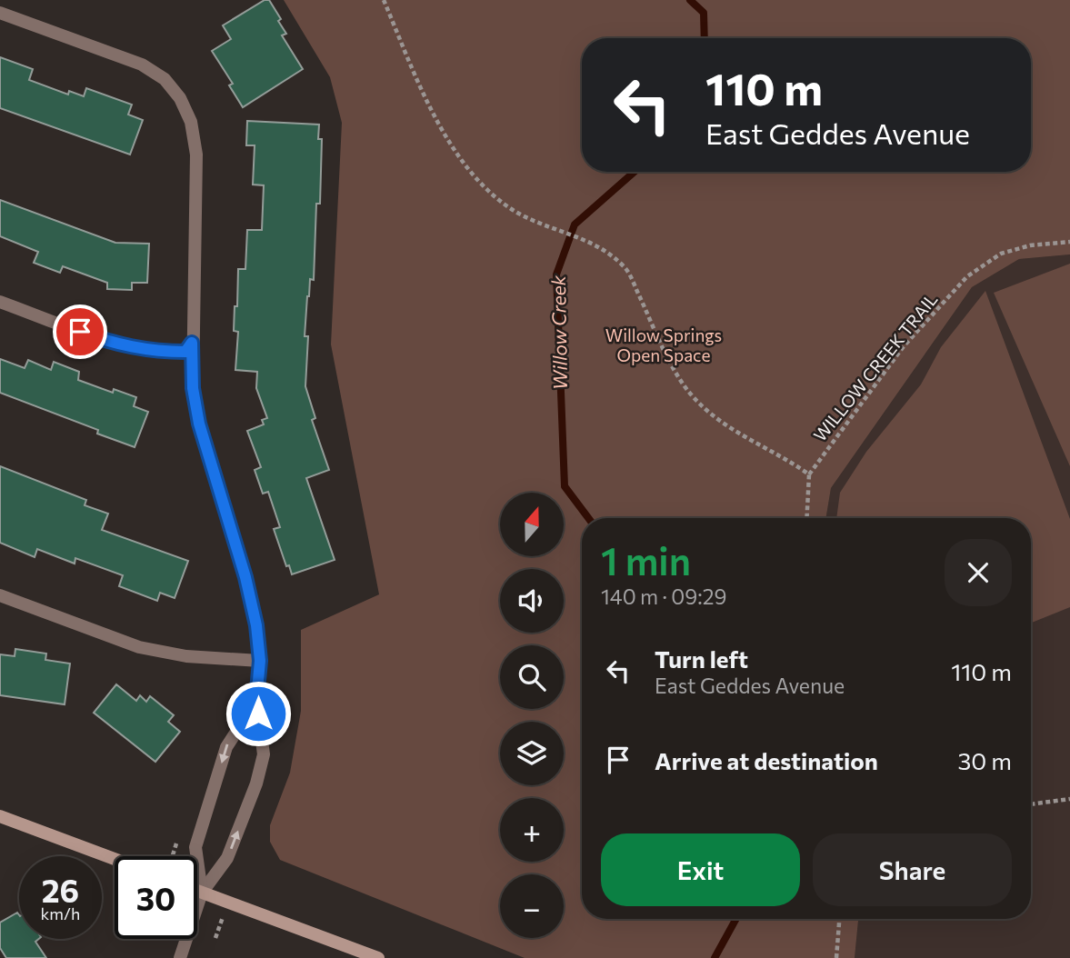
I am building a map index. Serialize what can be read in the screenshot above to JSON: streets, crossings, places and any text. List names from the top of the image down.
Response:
{
  "streets": {
    "path": ["WILLOW CREEK TRAIL"]
  },
  "water": ["Willow Creek"],
  "parks": ["Willow Springs Open Space"],
  "north": "top",
  "page": {
    "turn": ["110 m", "East Geddes Avenue"],
    "map_buttons": ["+", "−"],
    "heading": ["1 min", "140 m · 09:29"],
    "list": [
      {
        "name": "Turn left",
        "note": "East Geddes Avenue",
        "value": "110 m"
      },
      {
        "name": "Arrive at destination",
        "value": "30 m"
      }
    ],
    "buttons": ["Exit", "Share"],
    "speed": "26 km/h",
    "limit": "30"
  }
}
